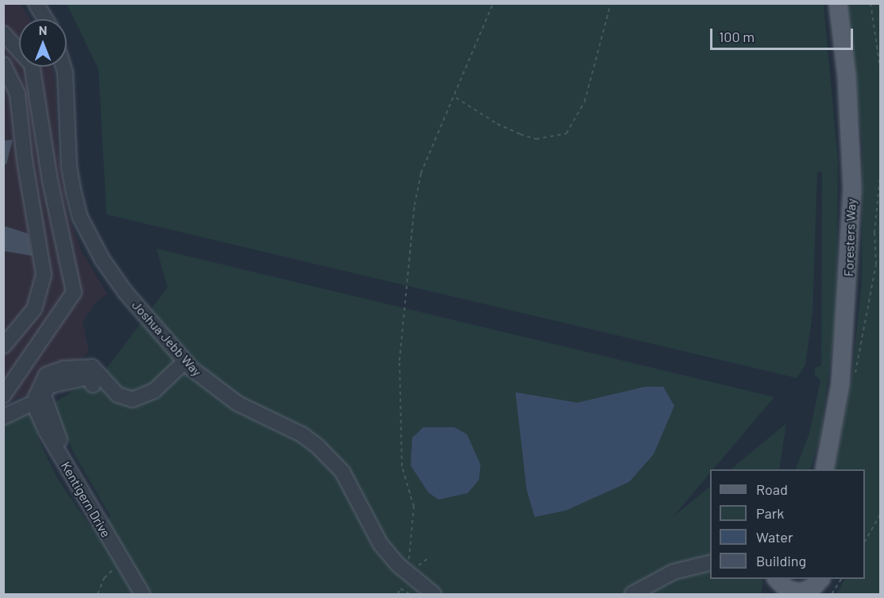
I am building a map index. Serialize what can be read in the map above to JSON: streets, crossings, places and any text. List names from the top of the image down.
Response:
{
  "streets": {
    "main road": ["Foresters Way"],
    "lane": ["Joshua Jebb Way", "Kentigern Drive"]
  },
  "legend": [
    "Road",
    "Park",
    "Water",
    "Building"
  ],
  "scale_bar": "100 m",
  "north": "top"
}
